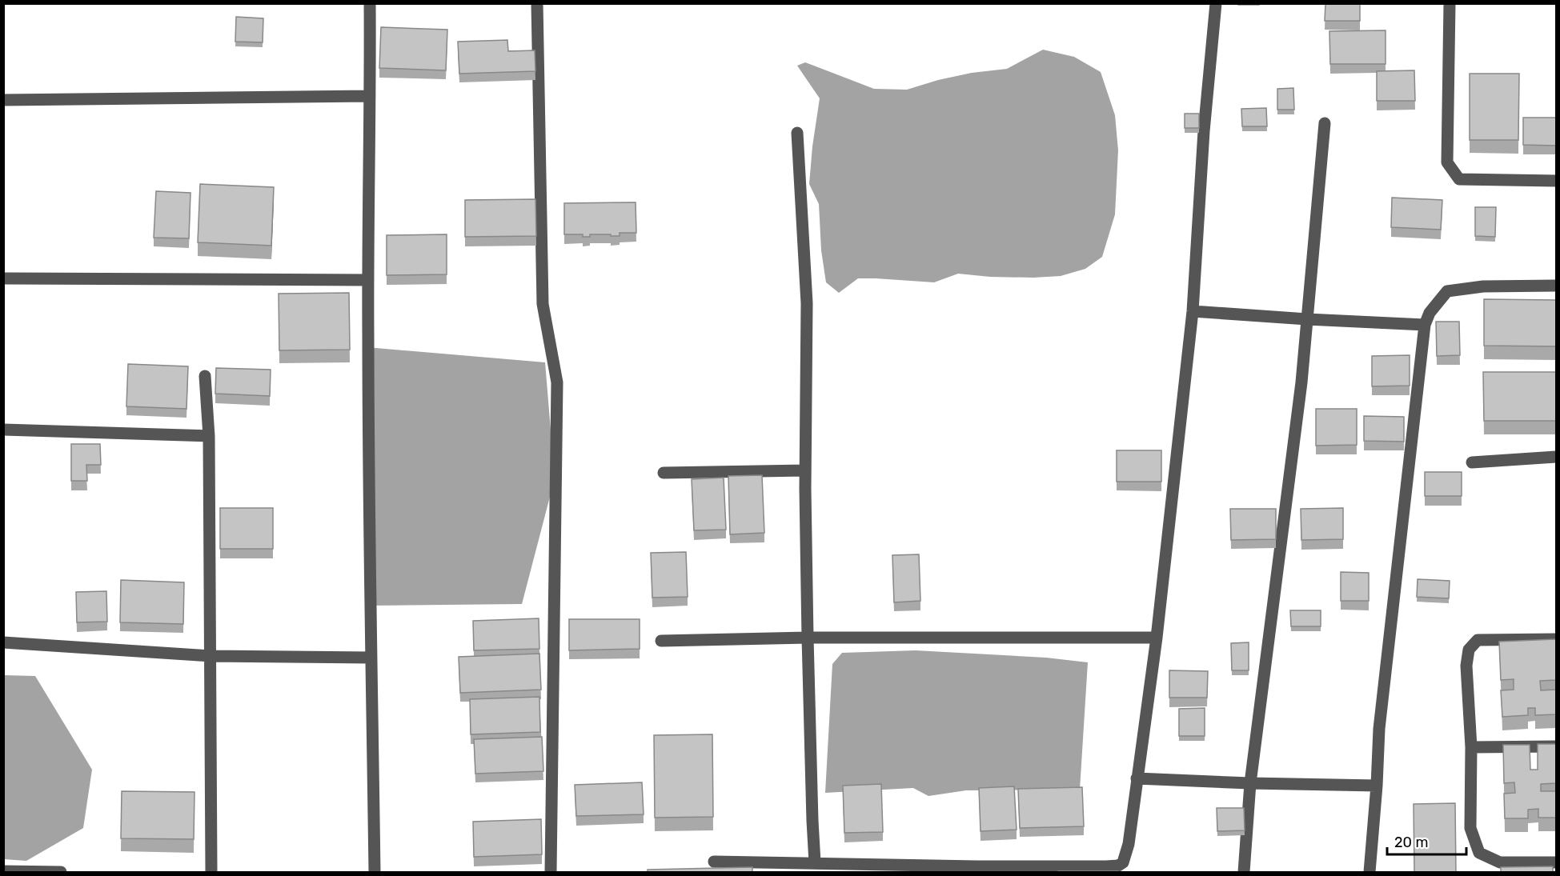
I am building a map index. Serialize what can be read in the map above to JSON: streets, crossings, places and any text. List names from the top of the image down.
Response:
{
  "scale_bar": "20 m"
}
